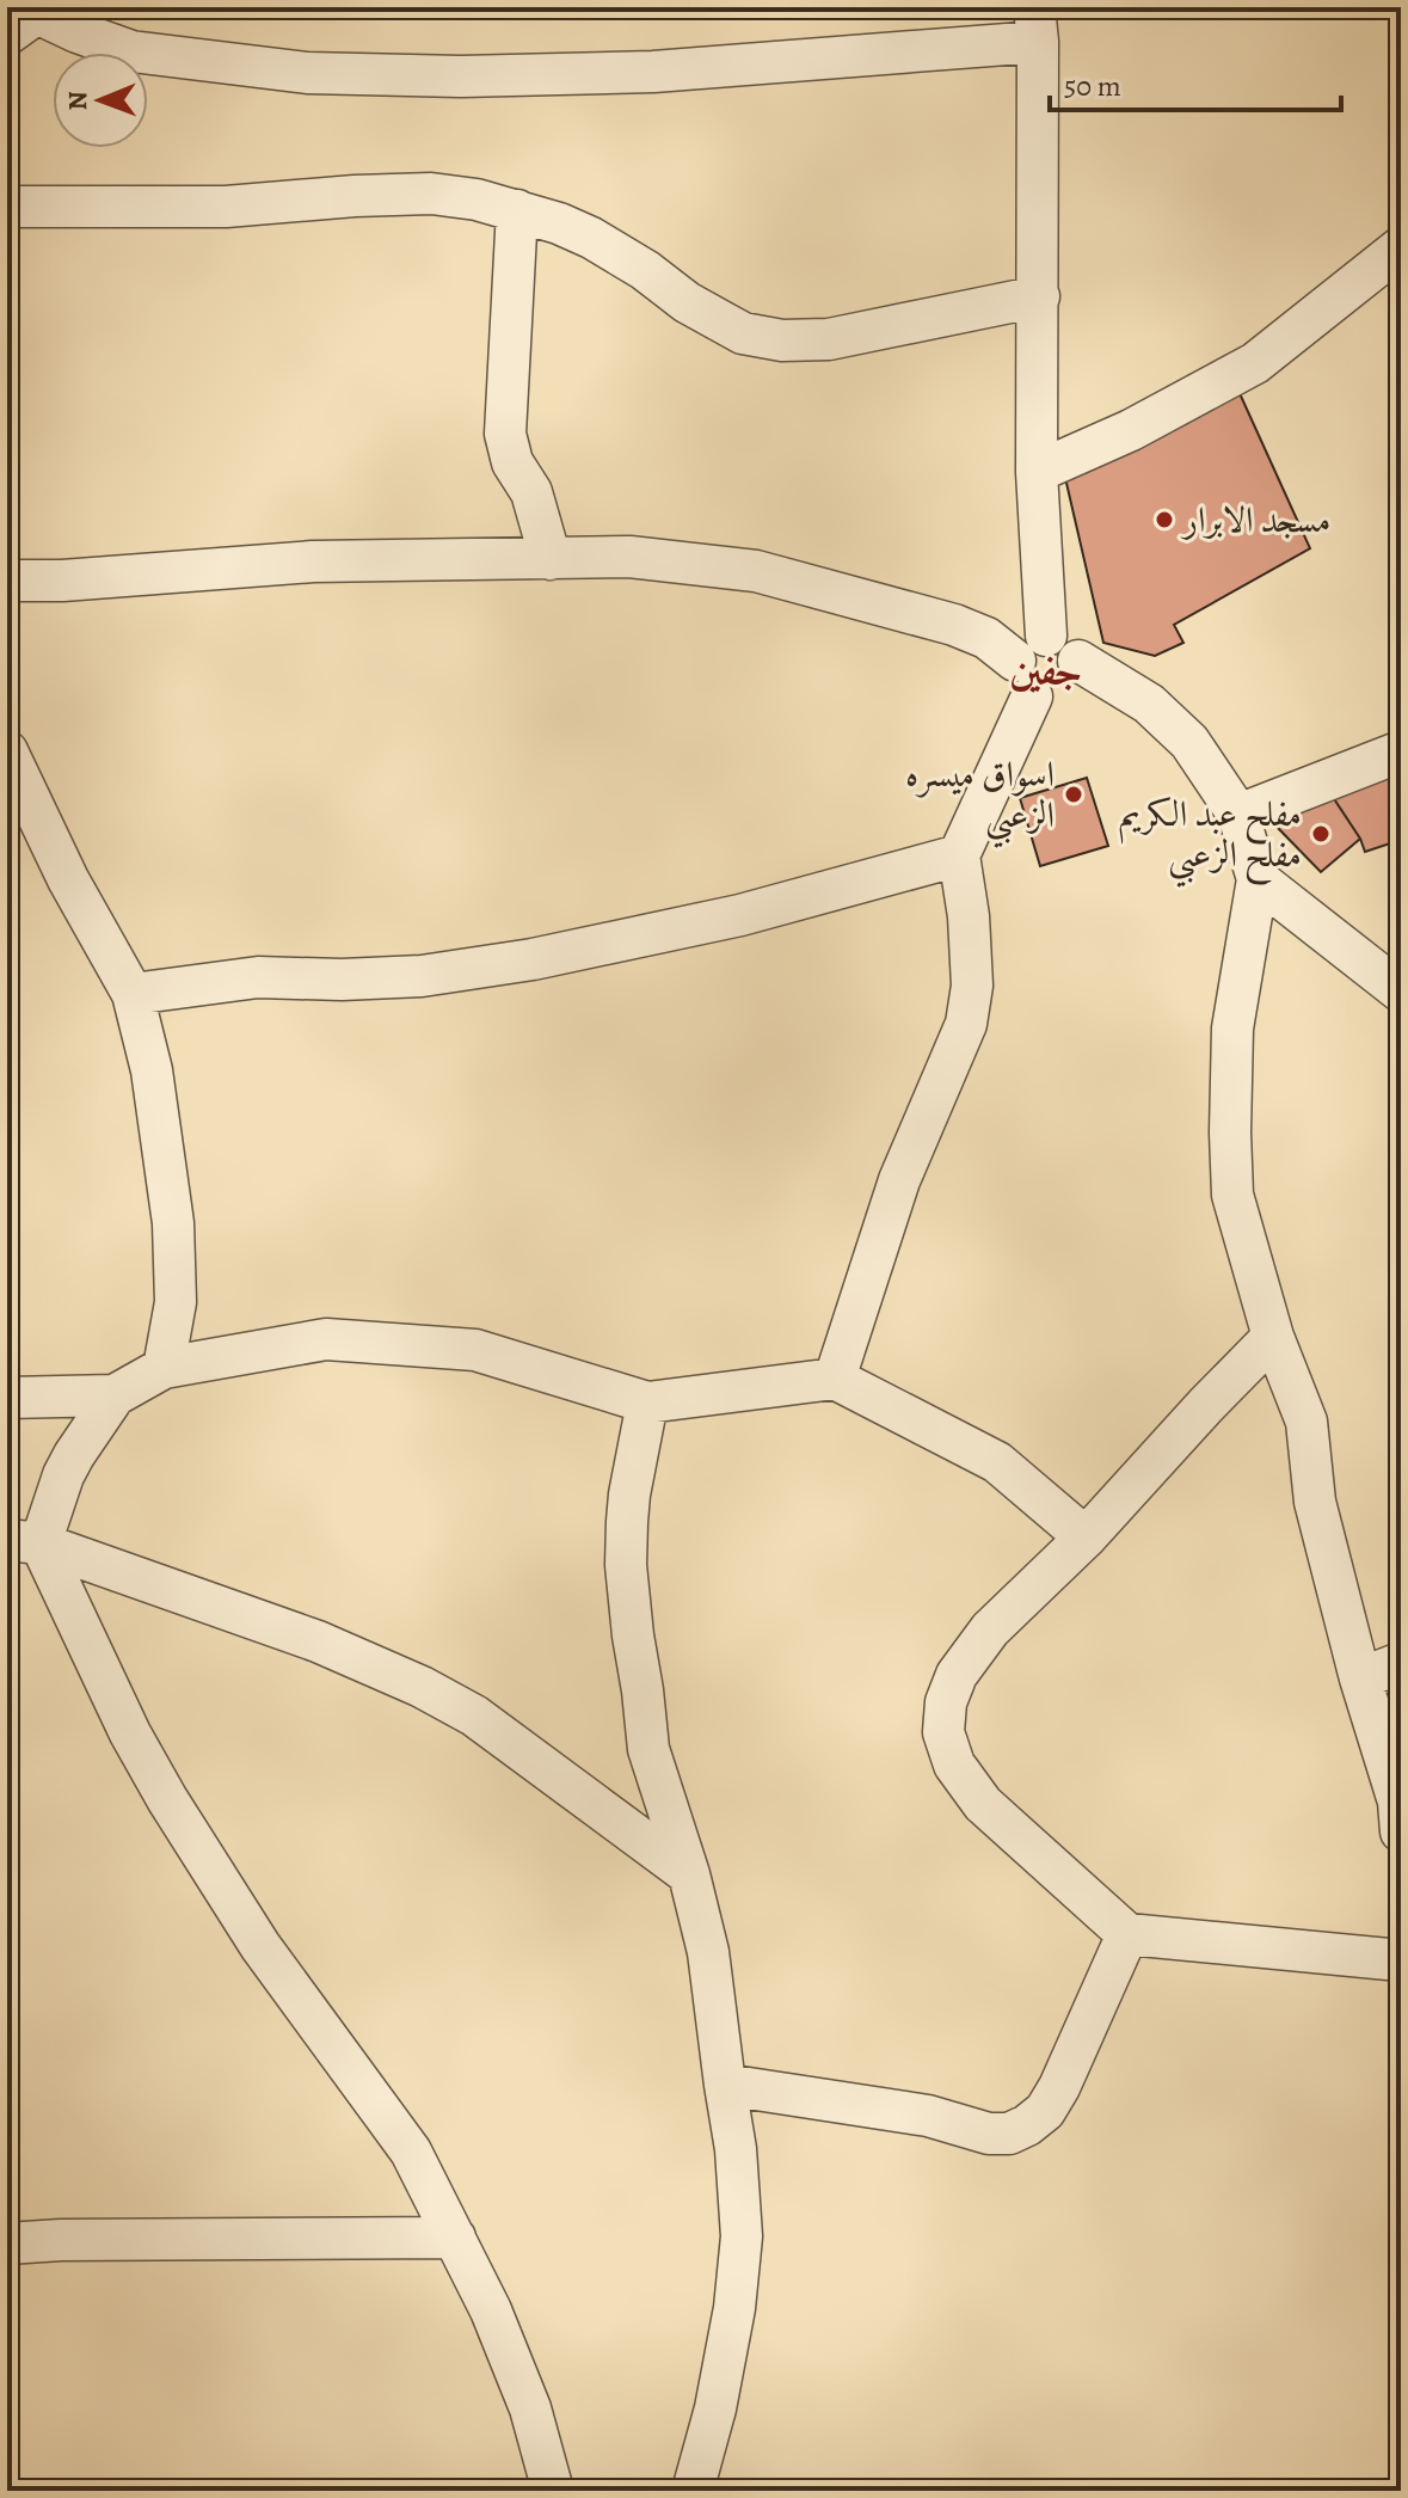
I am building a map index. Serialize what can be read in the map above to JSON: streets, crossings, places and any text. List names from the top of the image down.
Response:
{
  "districts": ["جفين"],
  "places": ["مسجد الابرار", "اسواق ميسره الزعبي", "مفلح عبد الكريم مفلح الزعبي"],
  "scale_bar": "50 m",
  "north": "left"
}
